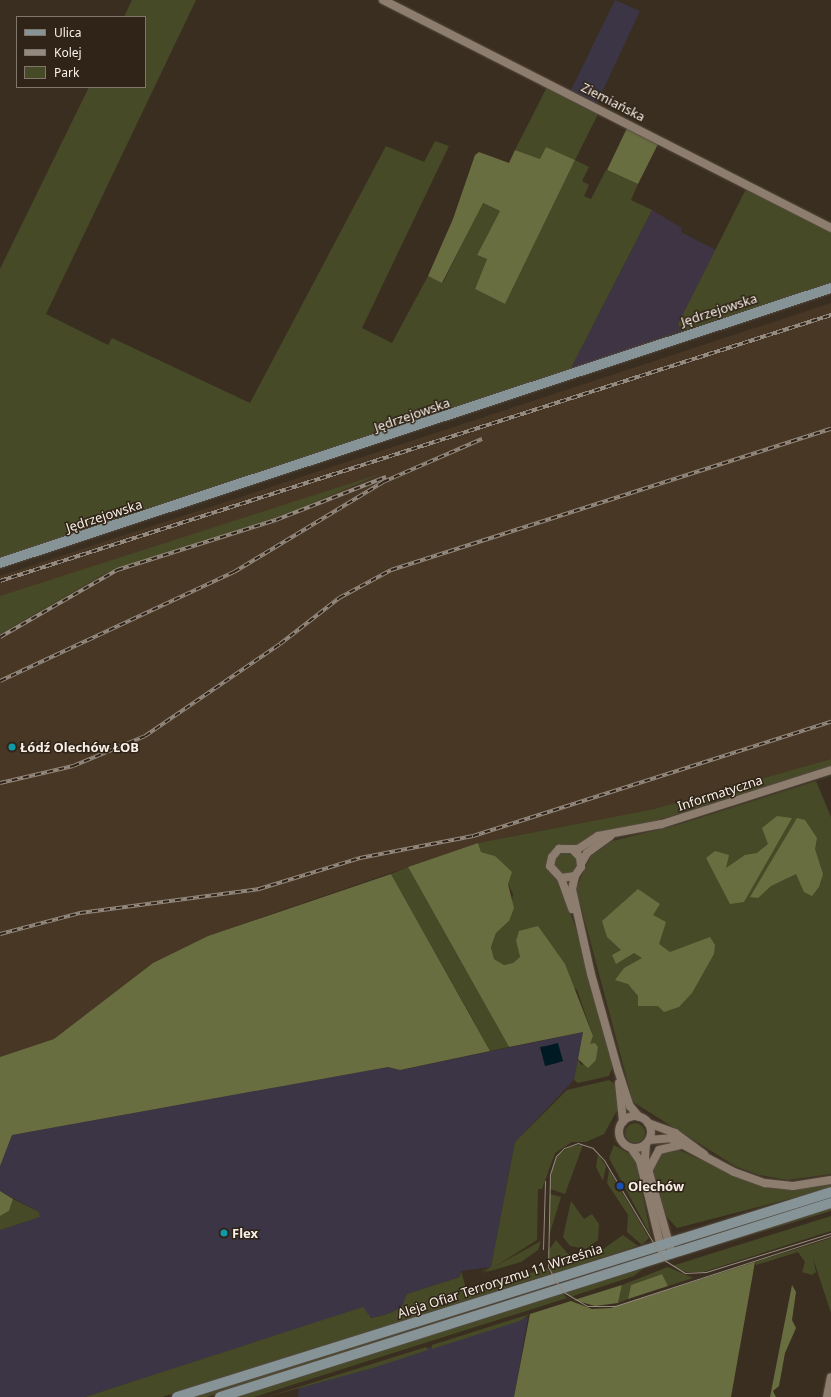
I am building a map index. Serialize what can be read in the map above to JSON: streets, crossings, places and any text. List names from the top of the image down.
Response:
{
  "streets": {
    "street": [
      "Ziemiańska",
      "Jędrzejowska",
      "Informatyczna",
      "Aleja Ofiar Terroryzmu 11 Września"
    ]
  },
  "places": ["Łódź Olechów ŁOB", "Olechów", "Flex"],
  "legend": ["Ulica", "Kolej", "Park"]
}
